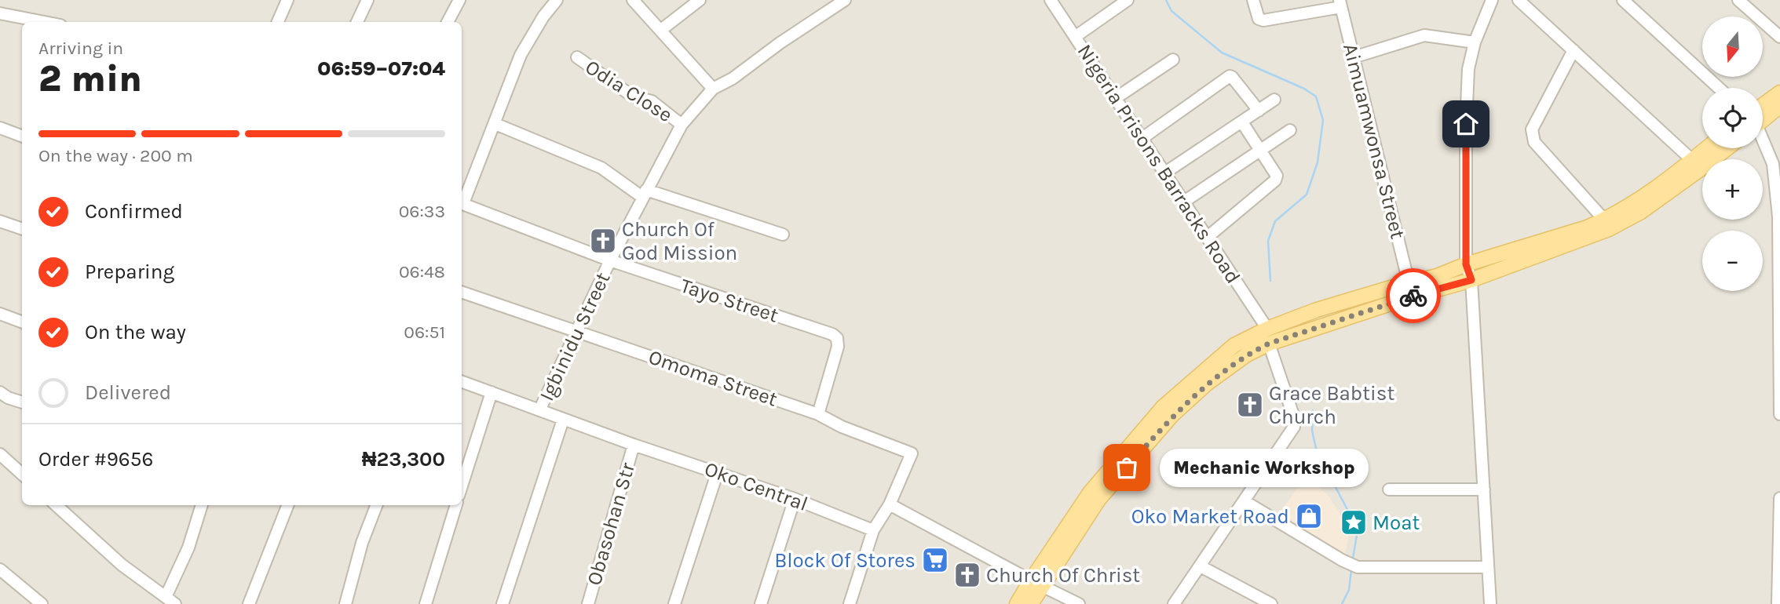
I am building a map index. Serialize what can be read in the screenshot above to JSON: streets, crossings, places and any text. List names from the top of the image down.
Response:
{
  "streets": {
    "street": [
      "Odia Close",
      "Aimuamwonsa Street",
      "Nigeria Prisons Barracks Road",
      "Tayo Street",
      "Igbinidu Street",
      "Omoma Street",
      "Oko Central",
      "Obasohan Str"
    ]
  },
  "crossings": [
    ["Odia Close", "Igbinidu Street"],
    ["Tayo Street", "Igbinidu Street"],
    ["Tayo Street", "Omoma Street"],
    ["Igbinidu Street", "Omoma Street"],
    ["Igbinidu Street", "Oko Central"],
    ["Oko Central", "Obasohan Str"]
  ],
  "places": {
    "church": ["Church Of God Mission", "Grace Babtist Church", "Church Of Christ"],
    "other": ["Mechanic Workshop"],
    "shop": ["Oko Market Road"],
    "place": ["Moat"],
    "supermarket": ["Block Of Stores"]
  },
  "north": "bottom",
  "page": {
    "map_buttons": ["+", "−"],
    "heading": ["2 min", "Arriving in", "06:59–07:04"],
    "panel": ["Order #9656", "₦23,300"],
    "bar": "On the way · 200 m",
    "list": [
      ["Confirmed", "06:33"],
      ["Preparing", "06:48"],
      ["On the way", "06:51"],
      "Delivered"
    ],
    "bubble": "Mechanic Workshop"
  }
}
